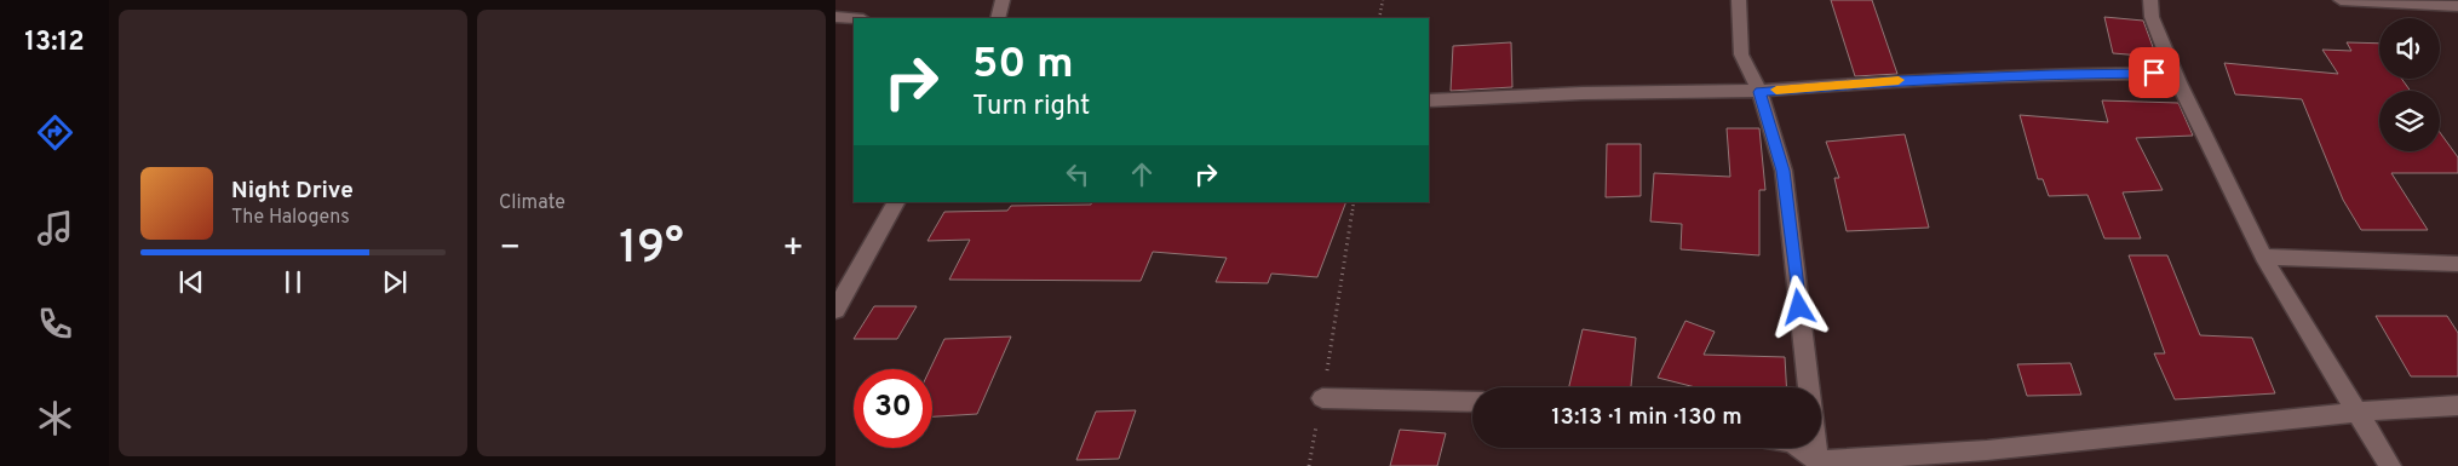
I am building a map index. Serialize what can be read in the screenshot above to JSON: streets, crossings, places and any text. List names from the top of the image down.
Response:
{
  "page": {
    "tabs": "13:12",
    "tile": "Climate",
    "turn": ["50 m", "Turn right"],
    "song": ["Night Drive", "The Halogens"],
    "heat": ["−", "19°", "+"],
    "limit": "30",
    "trip": "13:13 · 1 min · 130 m"
  }
}
